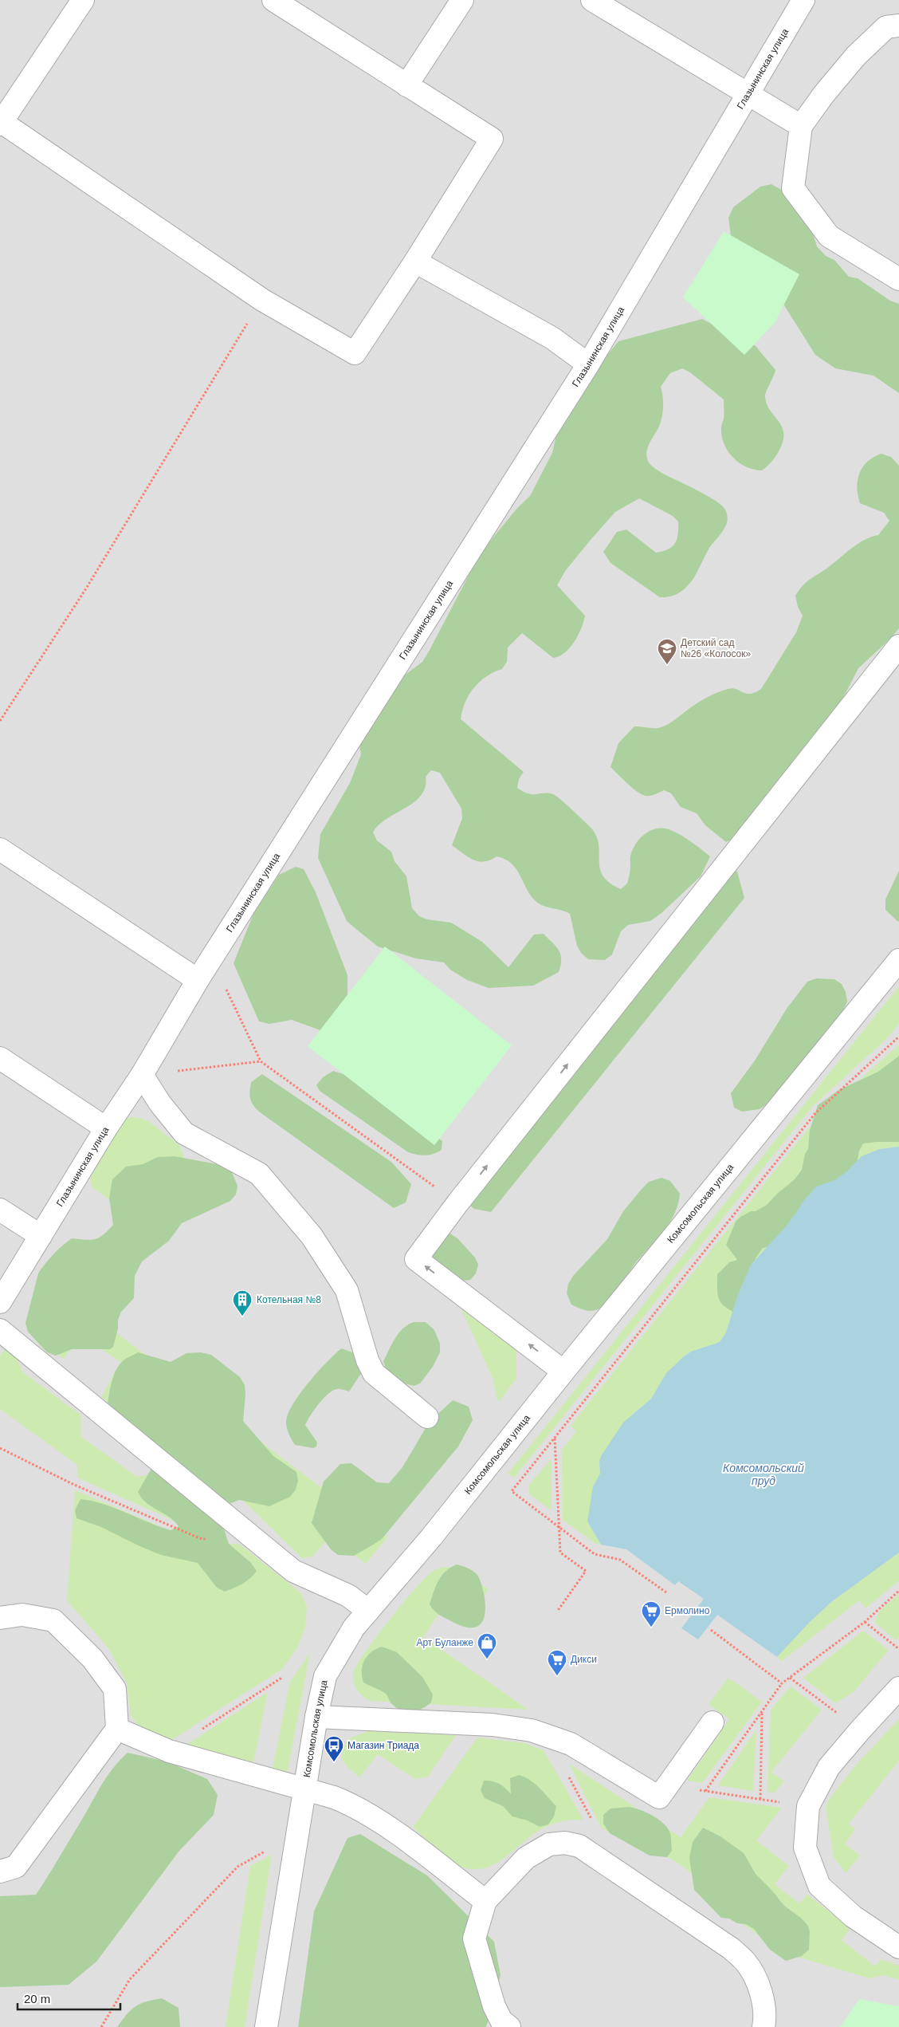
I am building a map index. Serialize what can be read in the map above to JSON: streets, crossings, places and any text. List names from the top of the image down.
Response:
{
  "streets": {
    "street": ["Глазынинская улица", "Комсомольская улица"]
  },
  "water": ["Комсомольский пруд"],
  "places": {
    "school or university": ["Детский сад №26 «Колосок»"],
    "building": ["Котельная №8"],
    "supermarket": ["Ермолино", "Дикси"],
    "shop": ["Арт Буланже"],
    "bus stop": ["Магазин Триада"]
  },
  "scale_bar": "20 m"
}
